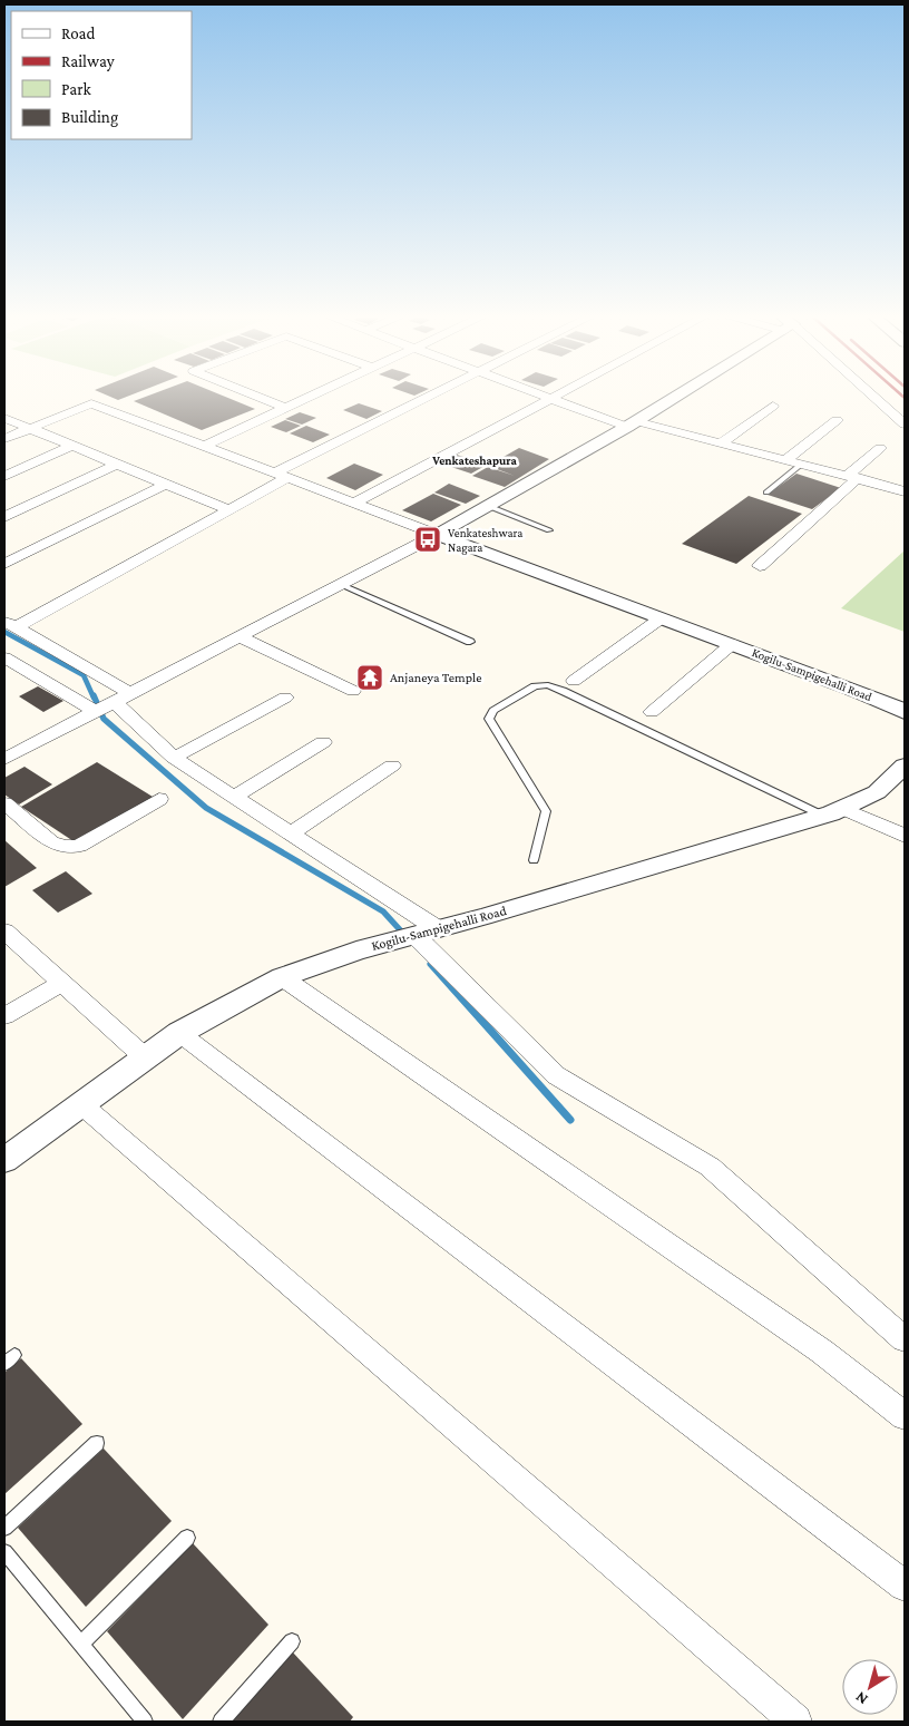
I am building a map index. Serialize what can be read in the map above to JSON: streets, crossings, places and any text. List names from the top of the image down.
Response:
{
  "streets": {
    "street": ["Kogilu-Sampigehalli Road"]
  },
  "districts": ["Venkateshapura"],
  "places": {
    "bus stop": ["Venkateshwara Nagara"],
    "temple": ["Anjaneya Temple"]
  },
  "legend": [
    "Road",
    "Railway",
    "Park",
    "Building"
  ],
  "north": "bottom left"
}
